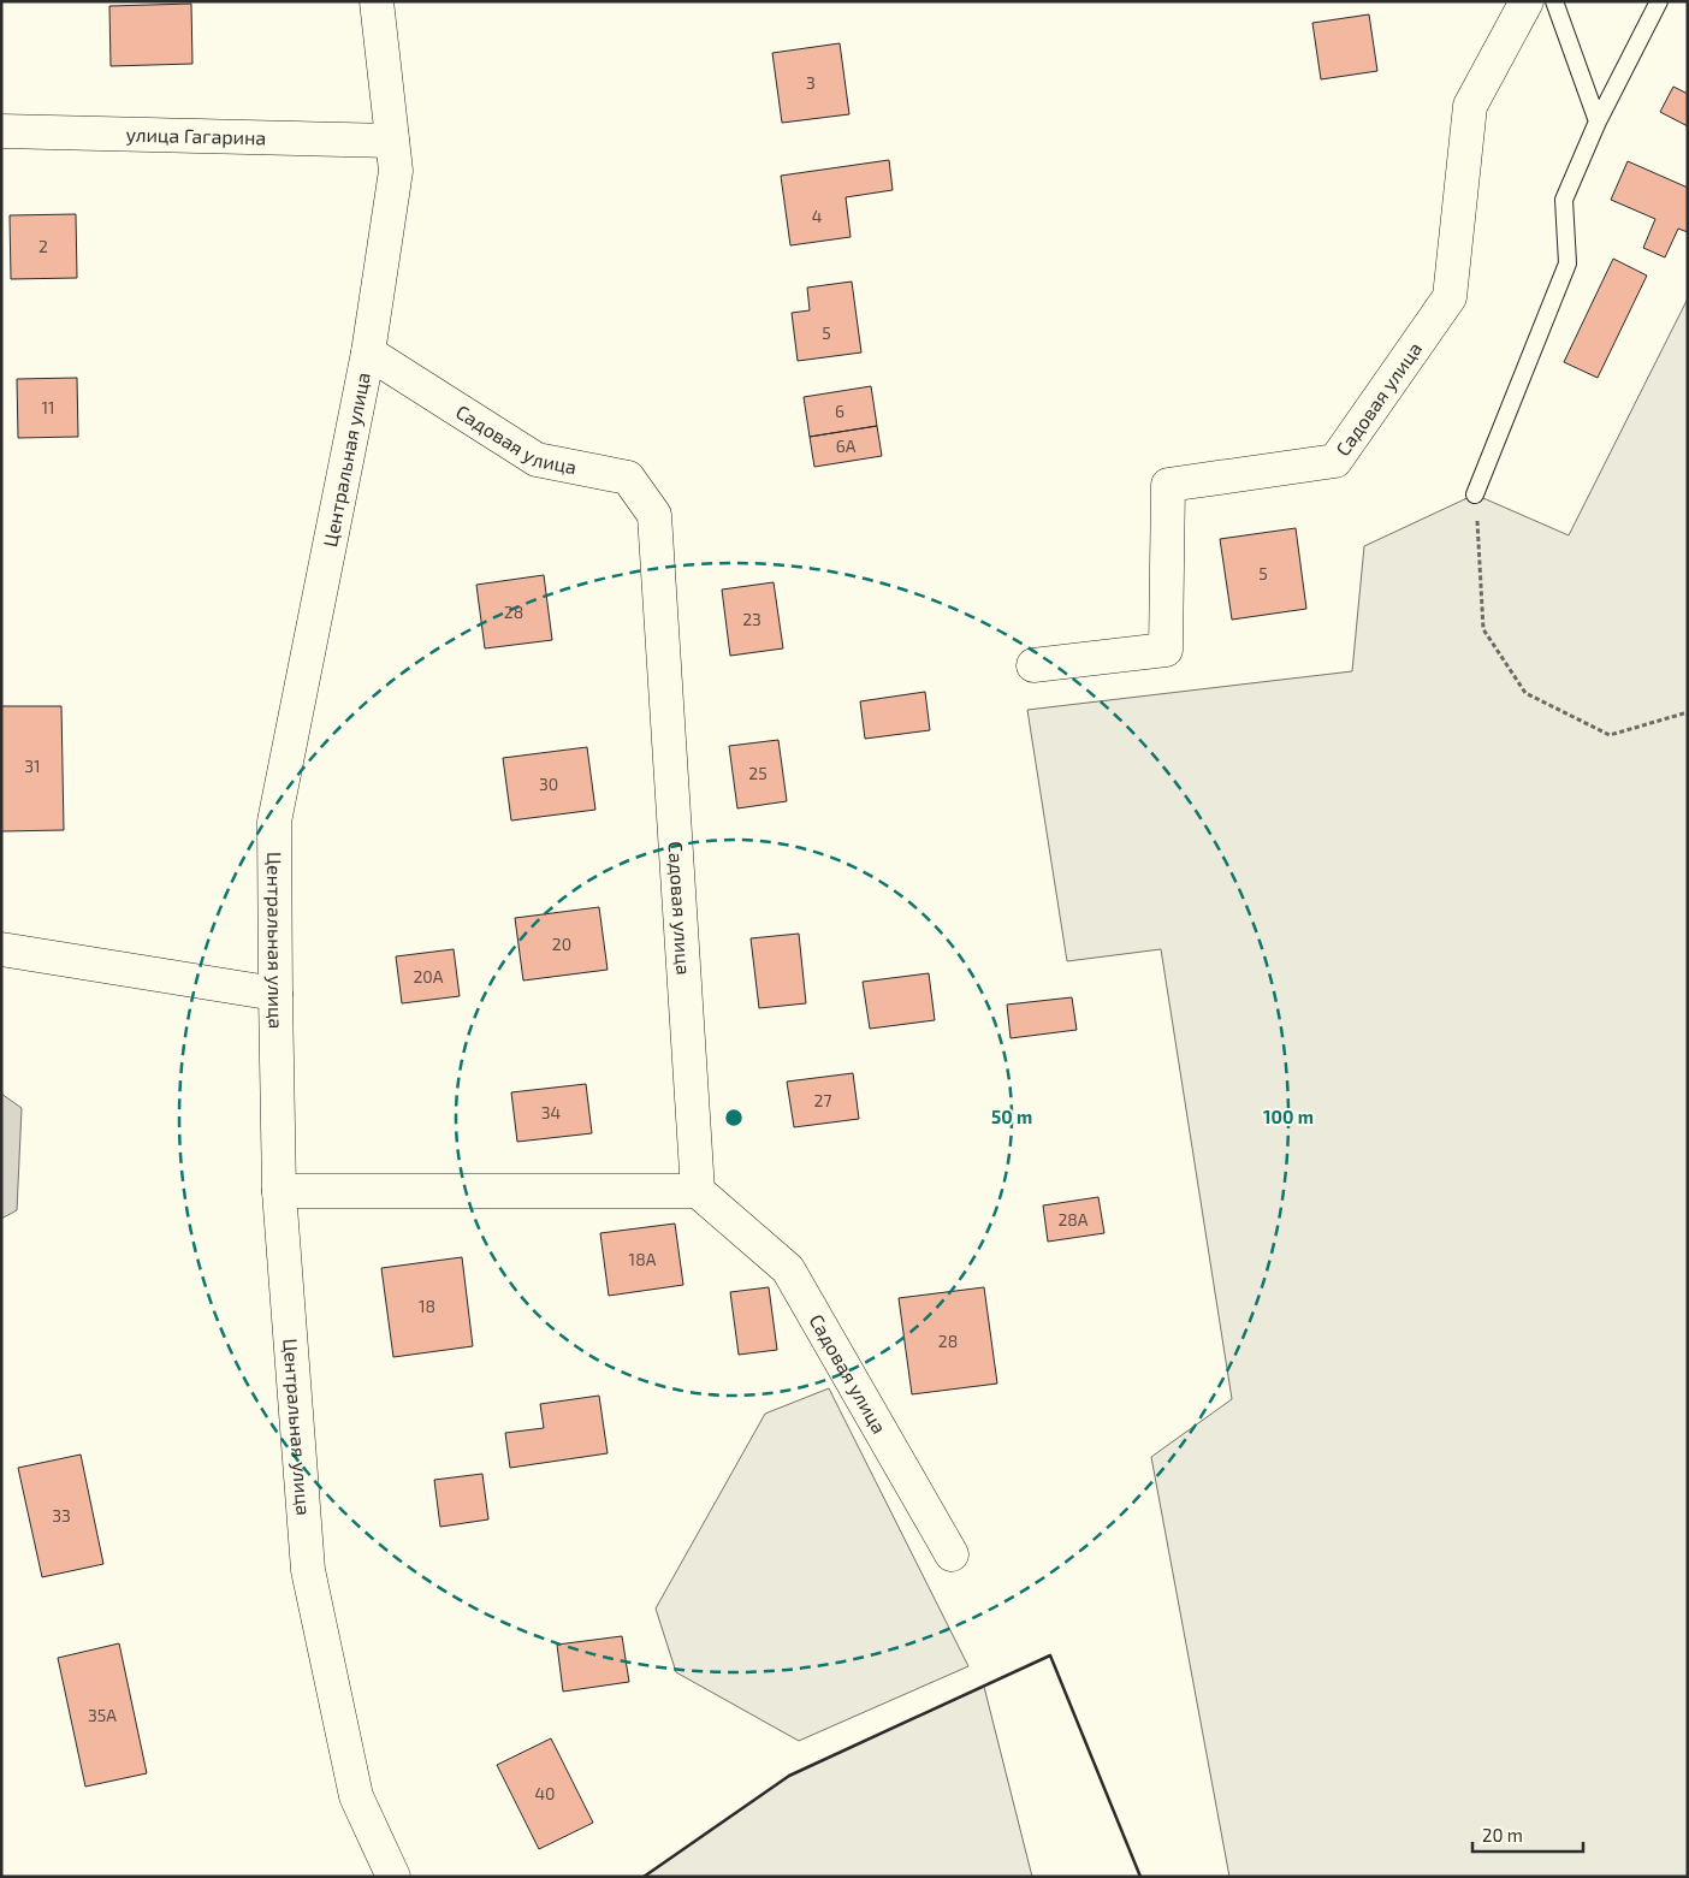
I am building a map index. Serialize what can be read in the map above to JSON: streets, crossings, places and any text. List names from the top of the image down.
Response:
{
  "streets": {
    "street": ["улица Гагарина", "Садовая улица", "Центральная улица"]
  },
  "crossings": [
    ["улица Гагарина", "Центральная улица"],
    ["Садовая улица", "Центральная улица"]
  ],
  "house_numbers": [
    "3",
    "4",
    "2",
    "5",
    "11",
    "6",
    "6А",
    "5",
    "28",
    "23",
    "31",
    "25",
    "30",
    "20",
    "20А",
    "27",
    "34",
    "28А",
    "18А",
    "18",
    "28",
    "33",
    "35А",
    "40"
  ],
  "scale_bar": "20 m",
  "rings": ["50 m", "100 m"]
}
